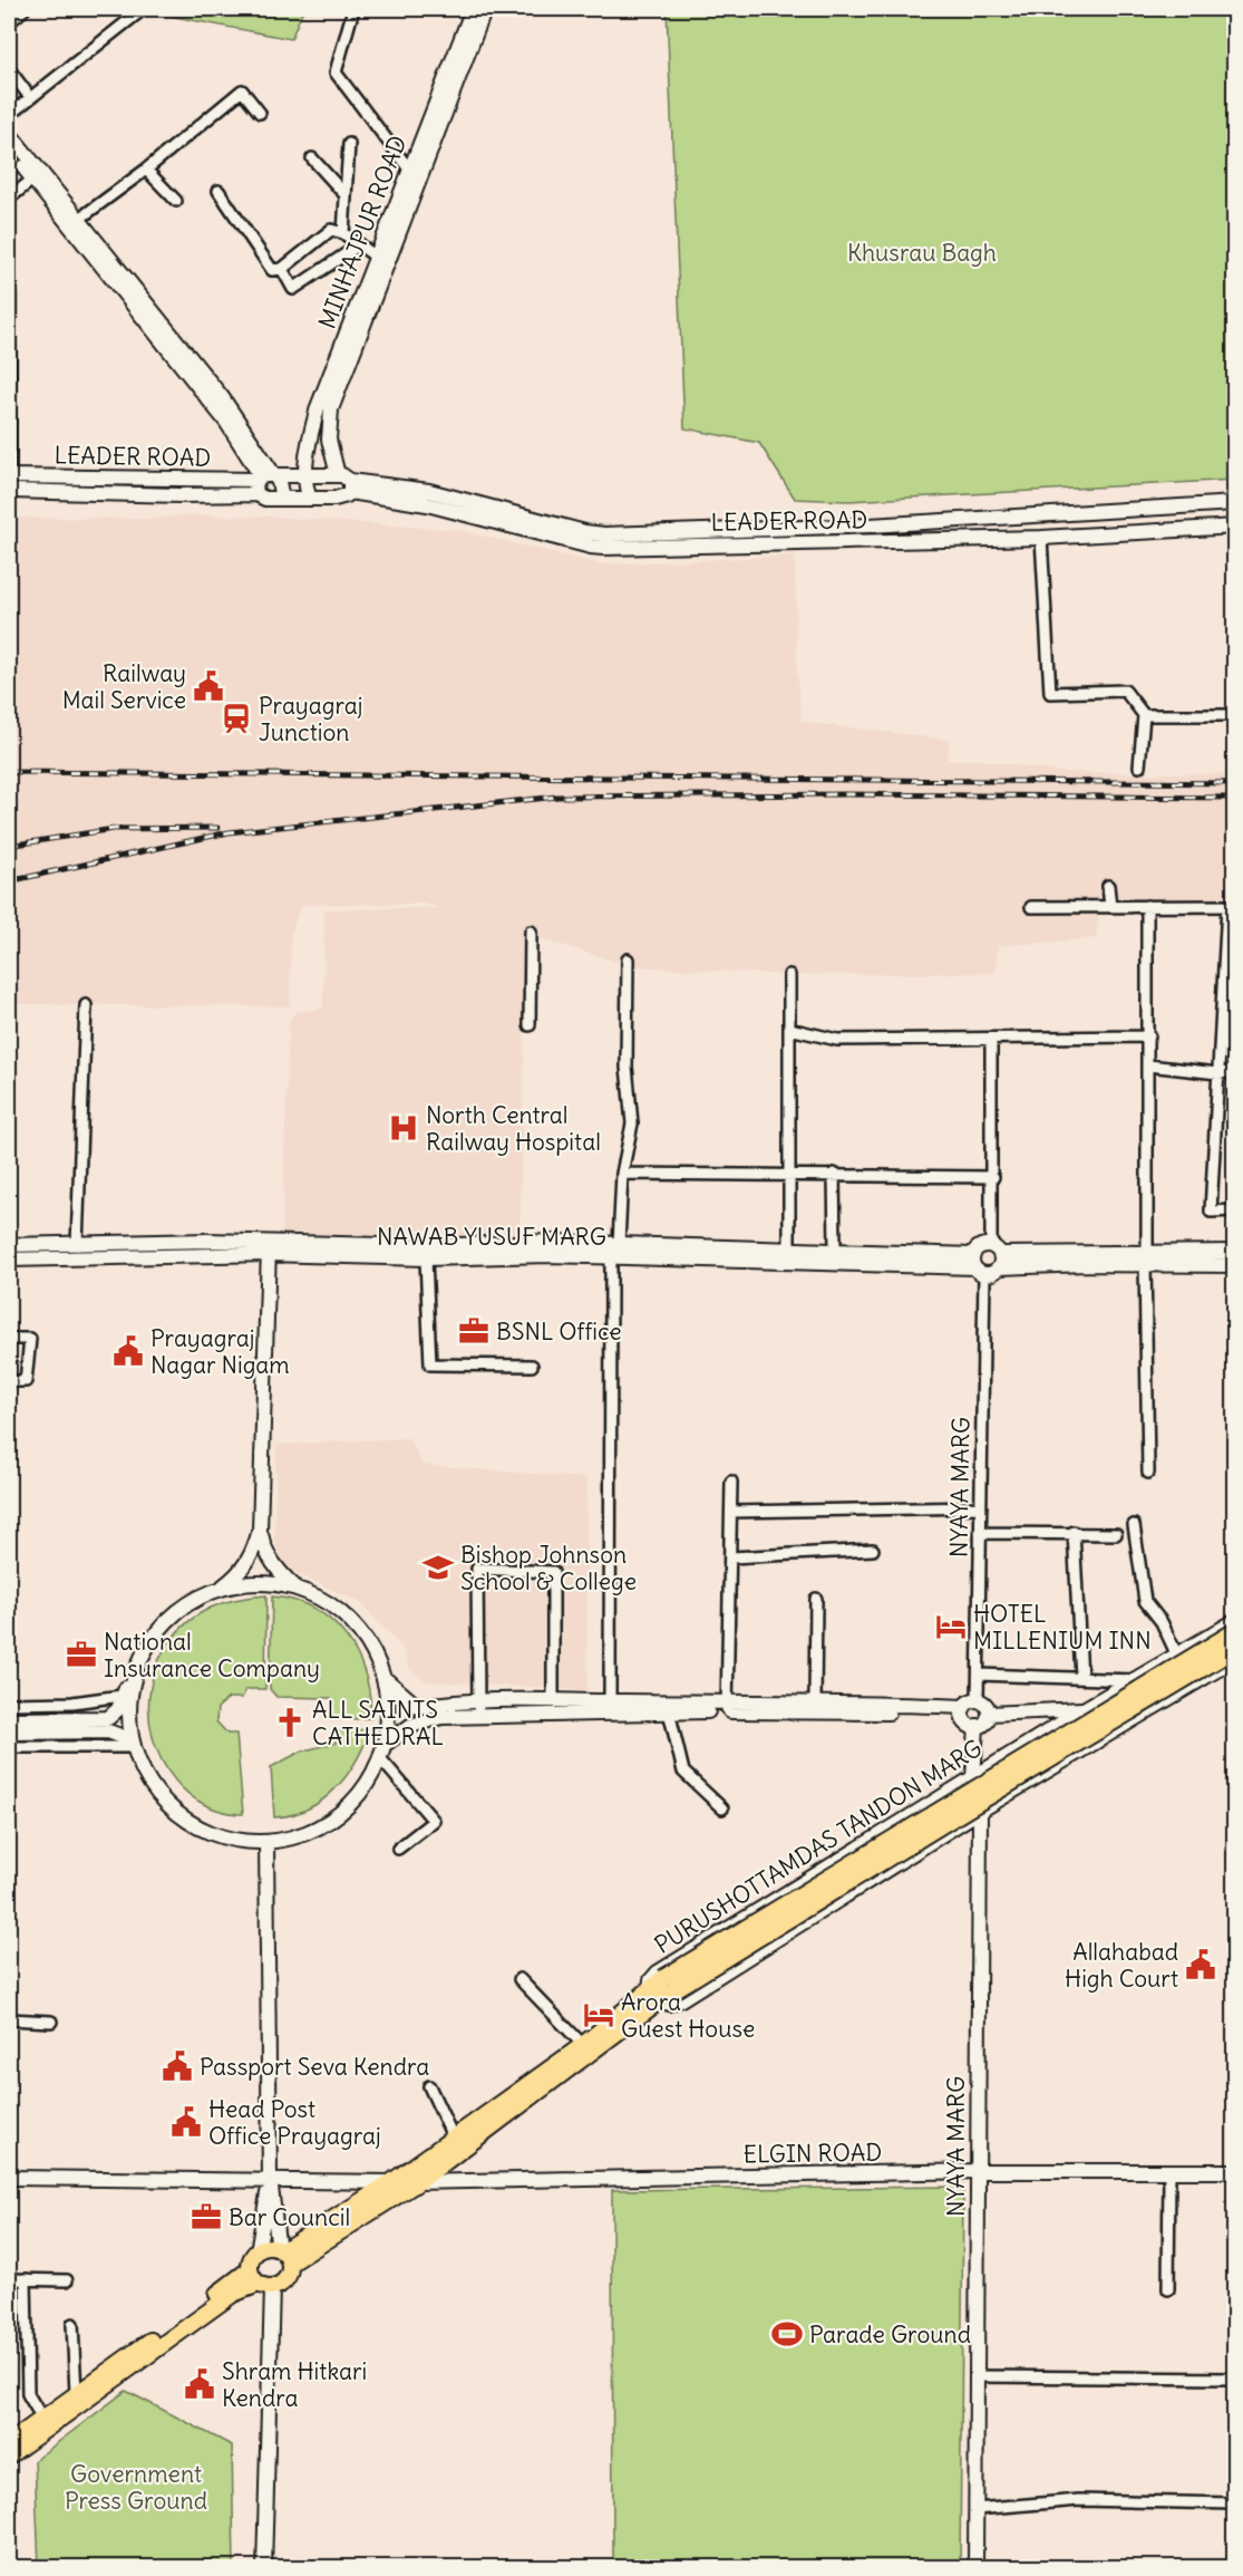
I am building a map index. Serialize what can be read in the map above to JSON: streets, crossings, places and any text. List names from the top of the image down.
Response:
{
  "streets": {
    "main road": [
      "MINHAJPUR ROAD",
      "LEADER ROAD",
      "NAWAB YUSUF MARG",
      "NYAYA MARG",
      "PURUSHOTTAMDAS TANDON MARG",
      "ELGIN ROAD"
    ]
  },
  "crossings": [
    ["MINHAJPUR ROAD", "LEADER ROAD"],
    ["NAWAB YUSUF MARG", "NYAYA MARG"],
    ["NYAYA MARG", "PURUSHOTTAMDAS TANDON MARG"],
    ["NYAYA MARG", "ELGIN ROAD"],
    ["PURUSHOTTAMDAS TANDON MARG", "ELGIN ROAD"]
  ],
  "parks": ["Khusrau Bagh", "Government Press Ground"],
  "places": {
    "public building": [
      "Railway Mail Service",
      "Prayagraj Nagar Nigam",
      "Allahabad High Court",
      "Passport Seva Kendra",
      "Head Post Office Prayagraj",
      "Shram Hitkari Kendra"
    ],
    "station": ["Prayagraj Junction"],
    "hospital": ["North Central Railway Hospital"],
    "office": ["BSNL Office", "National Insurance Company", "Bar Council"],
    "school or university": ["Bishop Johnson School & College"],
    "hotel": ["HOTEL MILLENIUM INN", "Arora Guest House"],
    "church": ["ALL SAINTS CATHEDRAL"],
    "sports": ["Parade Ground"]
  }
}
